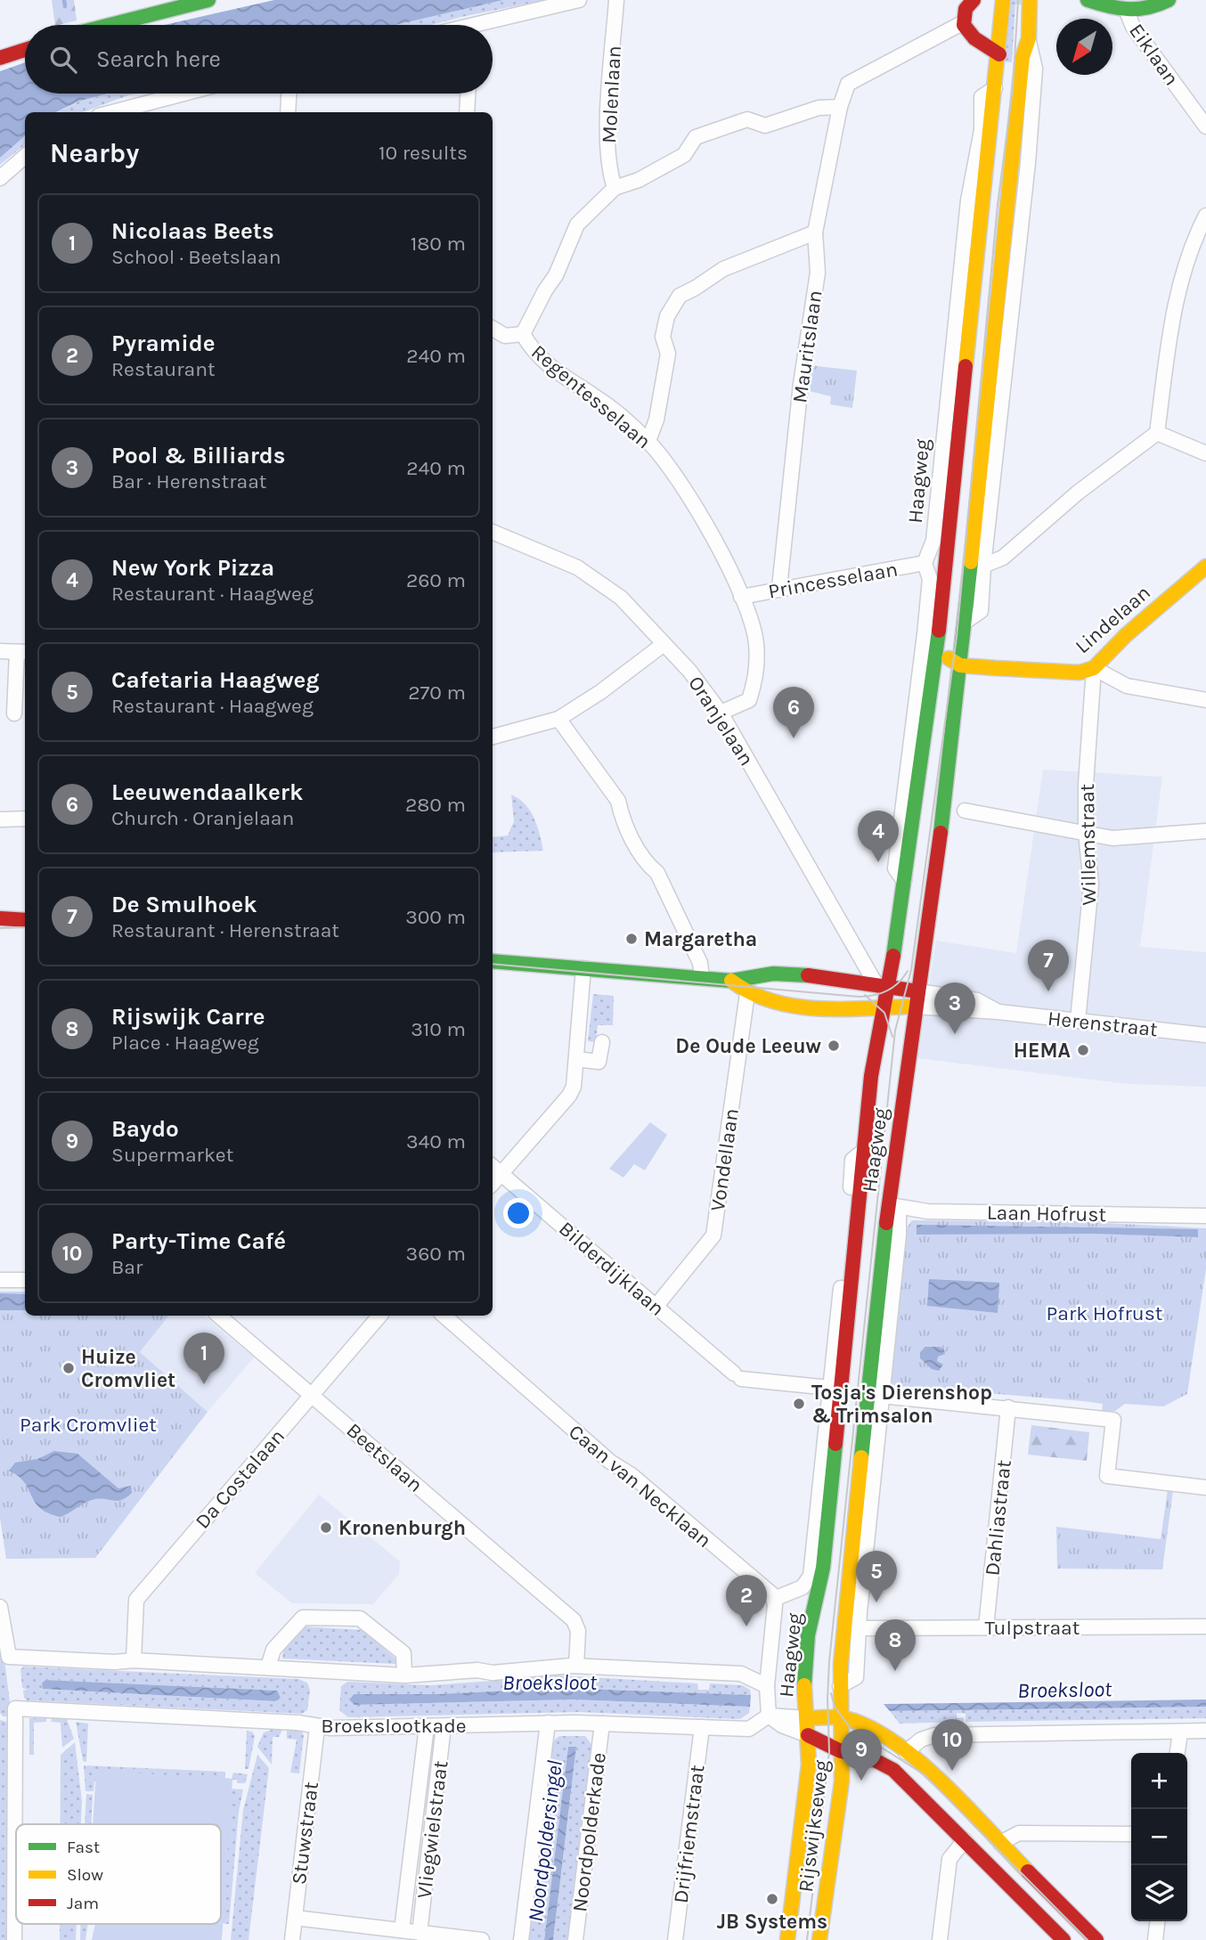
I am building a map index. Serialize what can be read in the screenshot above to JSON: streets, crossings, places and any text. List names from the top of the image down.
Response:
{
  "streets": {
    "main road": ["Haagweg", "Lindelaan", "Rijswijkseweg"],
    "street": [
      "Eiklaan",
      "Molenlaan",
      "Mauritslaan",
      "Regentesselaan",
      "Princesselaan",
      "Oranjelaan",
      "Willemstraat",
      "Herenstraat",
      "Vondellaan",
      "Laan Hofrust",
      "Bilderdijklaan",
      "Beetslaan",
      "Da Costalaan",
      "Caan van Necklaan",
      "Dahliastraat",
      "Tulpstraat",
      "Broekslootkade",
      "Vliegwielstraat",
      "Noordpolderkade",
      "Stuwstraat",
      "Drijfriemstraat"
    ]
  },
  "crossings": [
    ["Mauritslaan", "Princesselaan"],
    ["Regentesselaan", "Princesselaan"],
    ["Regentesselaan", "Oranjelaan"],
    ["Haagweg", "Princesselaan"],
    ["Haagweg", "Lindelaan"],
    ["Haagweg", "Oranjelaan"],
    ["Haagweg", "Herenstraat"],
    ["Haagweg", "Laan Hofrust"],
    ["Haagweg", "Bilderdijklaan"],
    ["Haagweg", "Caan van Necklaan"],
    ["Haagweg", "Tulpstraat"],
    ["Haagweg", "Broekslootkade"],
    ["Haagweg", "Rijswijkseweg"],
    ["Lindelaan", "Willemstraat"],
    ["Willemstraat", "Herenstraat"],
    ["Vondellaan", "Bilderdijklaan"],
    ["Beetslaan", "Da Costalaan"],
    ["Dahliastraat", "Tulpstraat"],
    ["Broekslootkade", "Rijswijkseweg"],
    ["Broekslootkade", "Vliegwielstraat"],
    ["Broekslootkade", "Noordpolderkade"],
    ["Broekslootkade", "Stuwstraat"],
    ["Broekslootkade", "Drijfriemstraat"]
  ],
  "water": ["Broeksloot", "Noordpoldersingel"],
  "parks": ["Park Hofrust", "Park Cromvliet"],
  "places": [
    "Margaretha",
    "De Oude Leeuw",
    "HEMA",
    "Huize Cromvliet",
    "Tosja's Dierenshop & Trimsalon",
    "Kronenburgh",
    "JB Systems"
  ],
  "legend": ["Fast", "Slow", "Jam"],
  "north": "bottom left",
  "page": {
    "search": "Search here",
    "heading": ["Nearby", "10 results"],
    "list": [
      {
        "mark": "1",
        "name": "Nicolaas Beets",
        "note": "School · Beetslaan",
        "value": "180 m"
      },
      {
        "mark": "2",
        "name": "Pyramide",
        "note": "Restaurant",
        "value": "240 m"
      },
      {
        "mark": "3",
        "name": "Pool & Billiards",
        "note": "Bar · Herenstraat",
        "value": "240 m"
      },
      {
        "mark": "4",
        "name": "New York Pizza",
        "note": "Restaurant · Haagweg",
        "value": "260 m"
      },
      {
        "mark": "5",
        "name": "Cafetaria Haagweg",
        "note": "Restaurant · Haagweg",
        "value": "270 m"
      },
      {
        "mark": "6",
        "name": "Leeuwendaalkerk",
        "note": "Church · Oranjelaan",
        "value": "280 m"
      },
      {
        "mark": "7",
        "name": "De Smulhoek",
        "note": "Restaurant · Herenstraat",
        "value": "300 m"
      },
      {
        "mark": "8",
        "name": "Rijswijk Carre",
        "note": "Place · Haagweg",
        "value": "310 m"
      },
      {
        "mark": "9",
        "name": "Baydo",
        "note": "Supermarket",
        "value": "340 m"
      },
      {
        "mark": "10",
        "name": "Party-Time Café",
        "note": "Bar",
        "value": "360 m"
      }
    ],
    "pins": [
      "6",
      "4",
      "7",
      "3",
      "1",
      "5",
      "2",
      "8",
      "10",
      "9"
    ],
    "map_buttons": ["+", "−"]
  }
}
